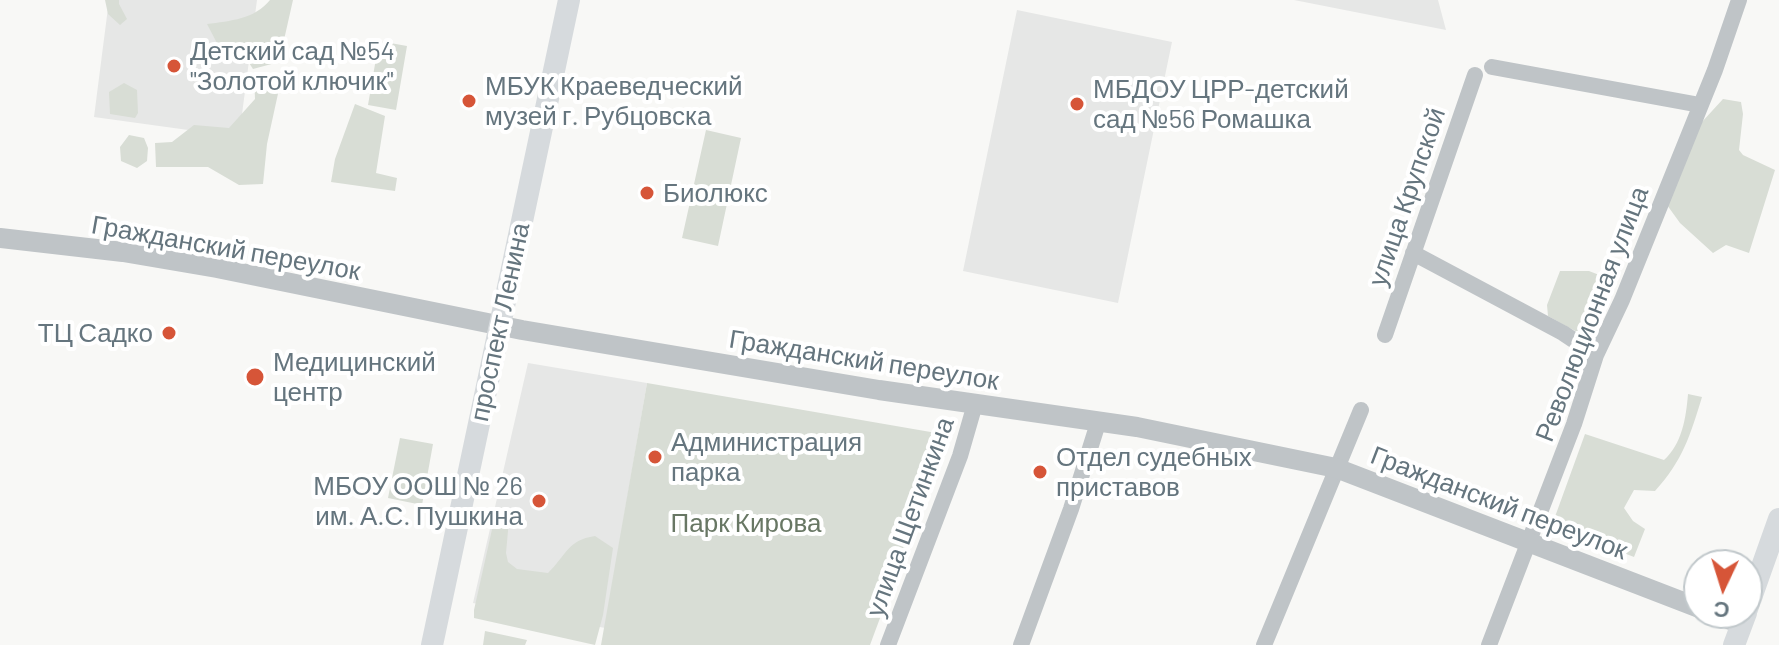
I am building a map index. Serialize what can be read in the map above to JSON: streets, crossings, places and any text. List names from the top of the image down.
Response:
{
  "streets": {
    "main road": ["проспект Ленина"],
    "street": [
      "улица Крупской",
      "Гражданский переулок",
      "Революционная улица",
      "улица Щетинкина"
    ]
  },
  "crossings": [
    ["Гражданский переулок", "Революционная улица"],
    ["Гражданский переулок", "проспект Ленина"],
    ["Гражданский переулок", "улица Щетинкина"]
  ],
  "parks": ["Парк Кирова"],
  "places": [
    "Детский сад №54 \"Золотой ключик\"",
    "МБУК Краеведческий музей г. Рубцовска",
    "МБДОУ ЦРР-детский сад №56 Ромашка",
    "Биолюкс",
    "ТЦ Садко",
    "Медицинский центр",
    "Администрация парка",
    "Отдел судебных приставов",
    "МБОУ ООШ № 26 им. А.С. Пушкина"
  ],
  "north": "bottom"
}
